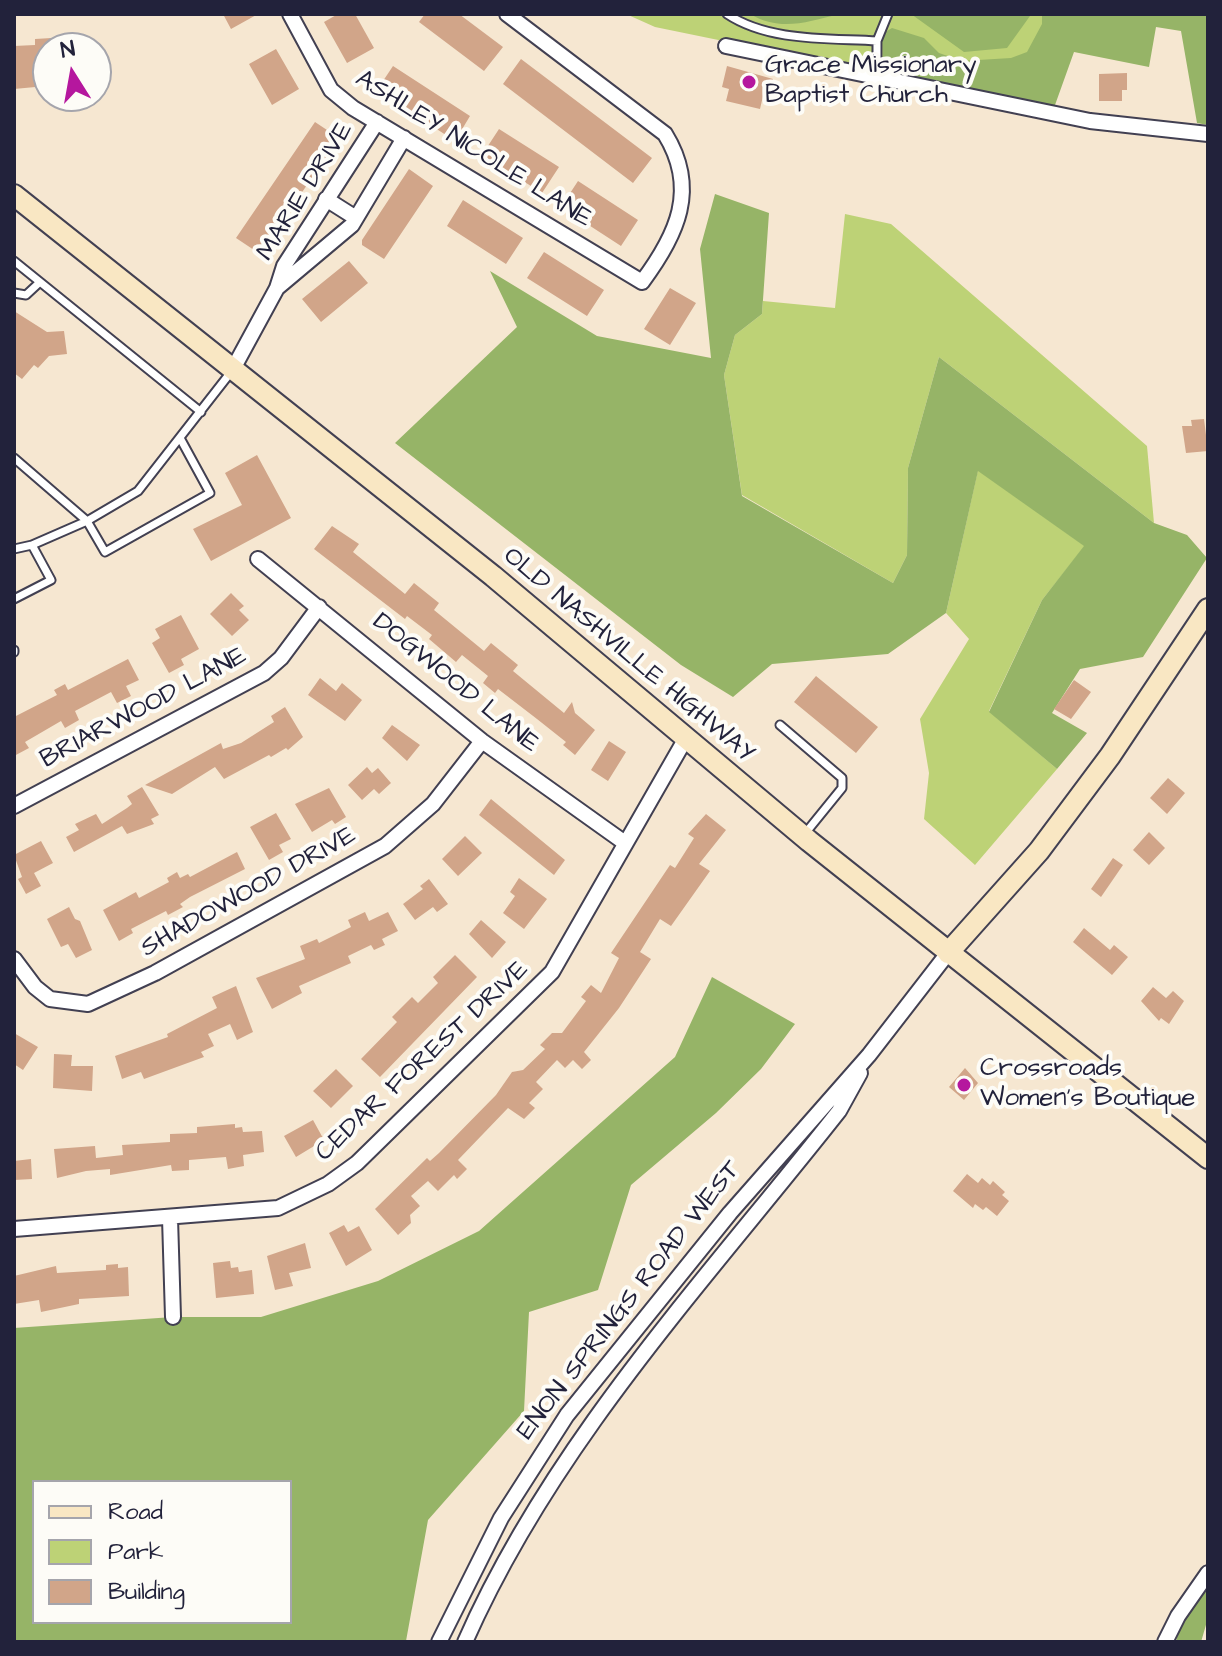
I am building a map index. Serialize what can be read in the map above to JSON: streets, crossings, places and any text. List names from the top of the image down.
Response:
{
  "streets": {
    "main road": ["OLD NASHVILLE HIGHWAY", "ENON SPRINGS ROAD WEST"],
    "street": [
      "ASHLEY NICOLE LANE",
      "MARIE DRIVE",
      "DOGWOOD LANE",
      "BRIARWOOD LANE",
      "SHADOWOOD DRIVE",
      "CEDAR FOREST DRIVE"
    ]
  },
  "crossings": [
    ["ASHLEY NICOLE LANE", "MARIE DRIVE"],
    ["MARIE DRIVE", "OLD NASHVILLE HIGHWAY"],
    ["OLD NASHVILLE HIGHWAY", "CEDAR FOREST DRIVE"],
    ["OLD NASHVILLE HIGHWAY", "ENON SPRINGS ROAD WEST"],
    ["DOGWOOD LANE", "BRIARWOOD LANE"],
    ["DOGWOOD LANE", "SHADOWOOD DRIVE"],
    ["DOGWOOD LANE", "CEDAR FOREST DRIVE"]
  ],
  "places": ["Grace Missionary Baptist Church", "Crossroads Women's Boutique"],
  "legend": ["Road", "Park", "Building"],
  "north": "top"
}
